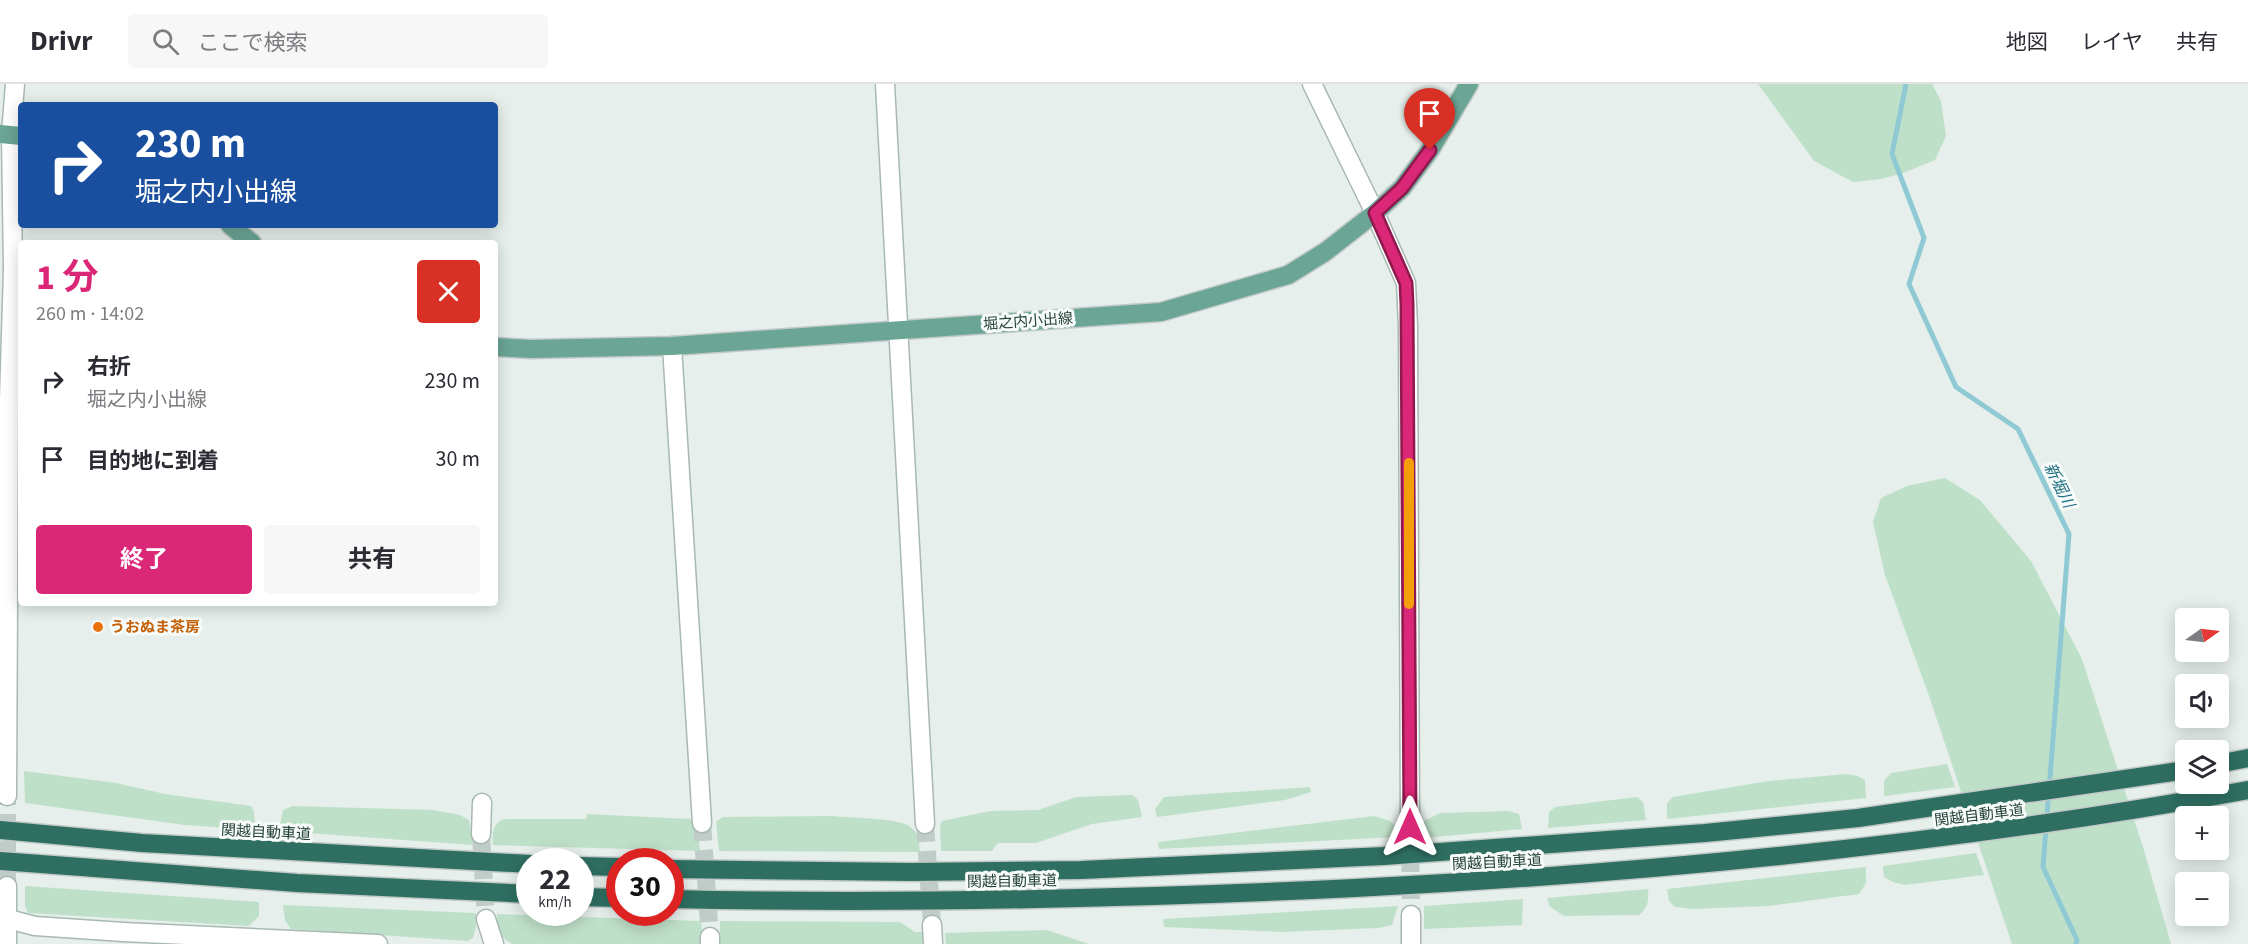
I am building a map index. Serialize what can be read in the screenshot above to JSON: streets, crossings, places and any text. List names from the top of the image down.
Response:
{
  "streets": {
    "highway": ["関越自動車道"],
    "main road": ["堀之内小出線"]
  },
  "water": ["新堀川"],
  "places": ["うおぬま茶房"],
  "north": "right",
  "page": {
    "header": "Drivr",
    "search": "ここで検索",
    "nav": ["地図", "レイヤ", "共有"],
    "turn": ["230 m", "堀之内小出線"],
    "heading": ["1 分", "260 m · 14:02"],
    "list": [
      {
        "name": "右折",
        "note": "堀之内小出線",
        "value": "230 m"
      },
      {
        "name": "目的地に到着",
        "value": "30 m"
      }
    ],
    "buttons": ["終了", "共有"],
    "map_buttons": ["+", "−"],
    "speed": "22 km/h",
    "limit": "30"
  }
}
